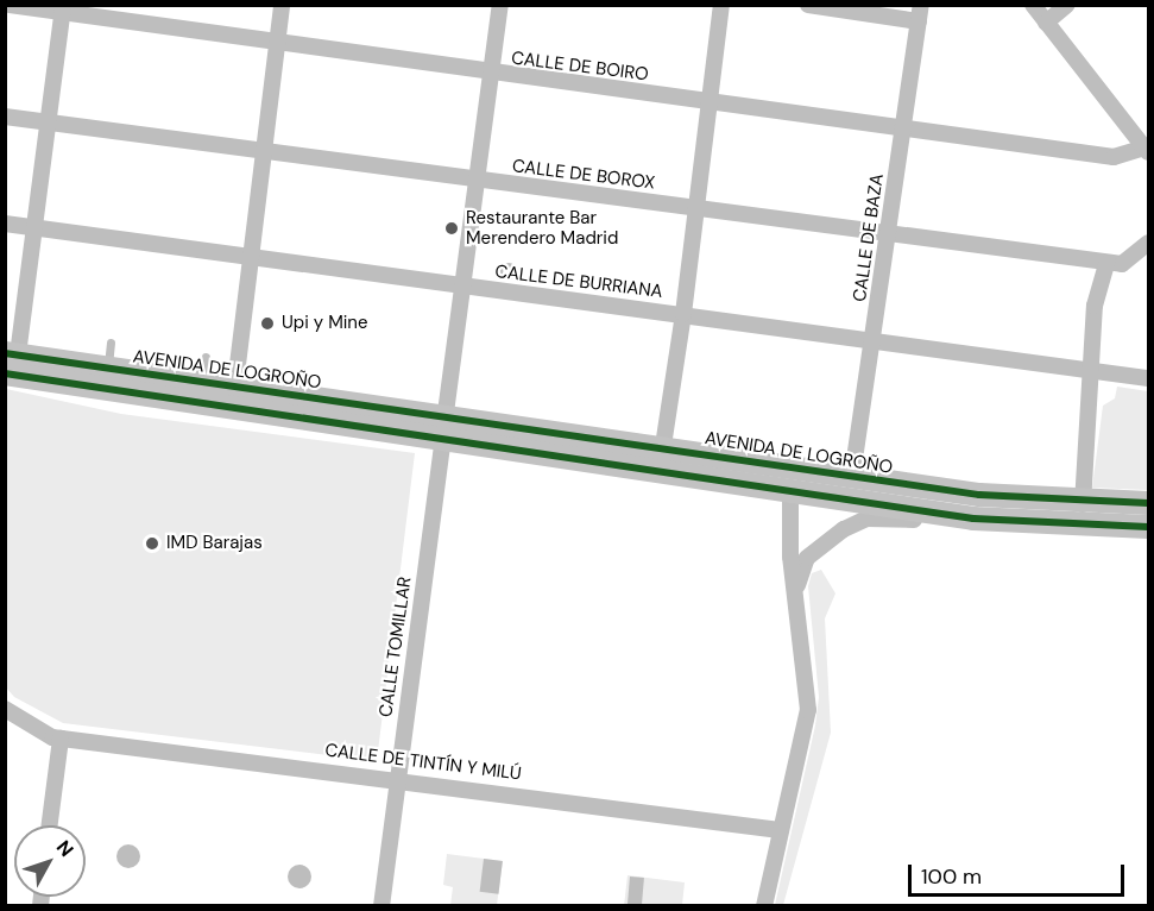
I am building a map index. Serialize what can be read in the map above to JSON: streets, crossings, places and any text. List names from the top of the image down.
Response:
{
  "streets": {
    "main road": ["AVENIDA DE LOGROÑO"],
    "street": [
      "CALLE DE BOIRO",
      "CALLE DE BOROX",
      "CALLE DE BAZA",
      "CALLE DE BURRIANA",
      "CALLE TOMILLAR",
      "CALLE DE TINTÍN Y MILÚ"
    ]
  },
  "crossings": [
    ["CALLE DE BOIRO", "CALLE DE BAZA"],
    ["CALLE DE BOIRO", "CALLE TOMILLAR"],
    ["CALLE DE BOROX", "CALLE DE BAZA"],
    ["CALLE DE BOROX", "CALLE TOMILLAR"],
    ["CALLE DE BAZA", "CALLE DE BURRIANA"],
    ["CALLE DE BAZA", "AVENIDA DE LOGROÑO"],
    ["CALLE DE BURRIANA", "CALLE TOMILLAR"],
    ["AVENIDA DE LOGROÑO", "CALLE TOMILLAR"],
    ["CALLE TOMILLAR", "CALLE DE TINTÍN Y MILÚ"]
  ],
  "places": ["Restaurante Bar Merendero Madrid", "Upi y Mine", "IMD Barajas"],
  "scale_bar": "100 m",
  "north": "top right"
}
